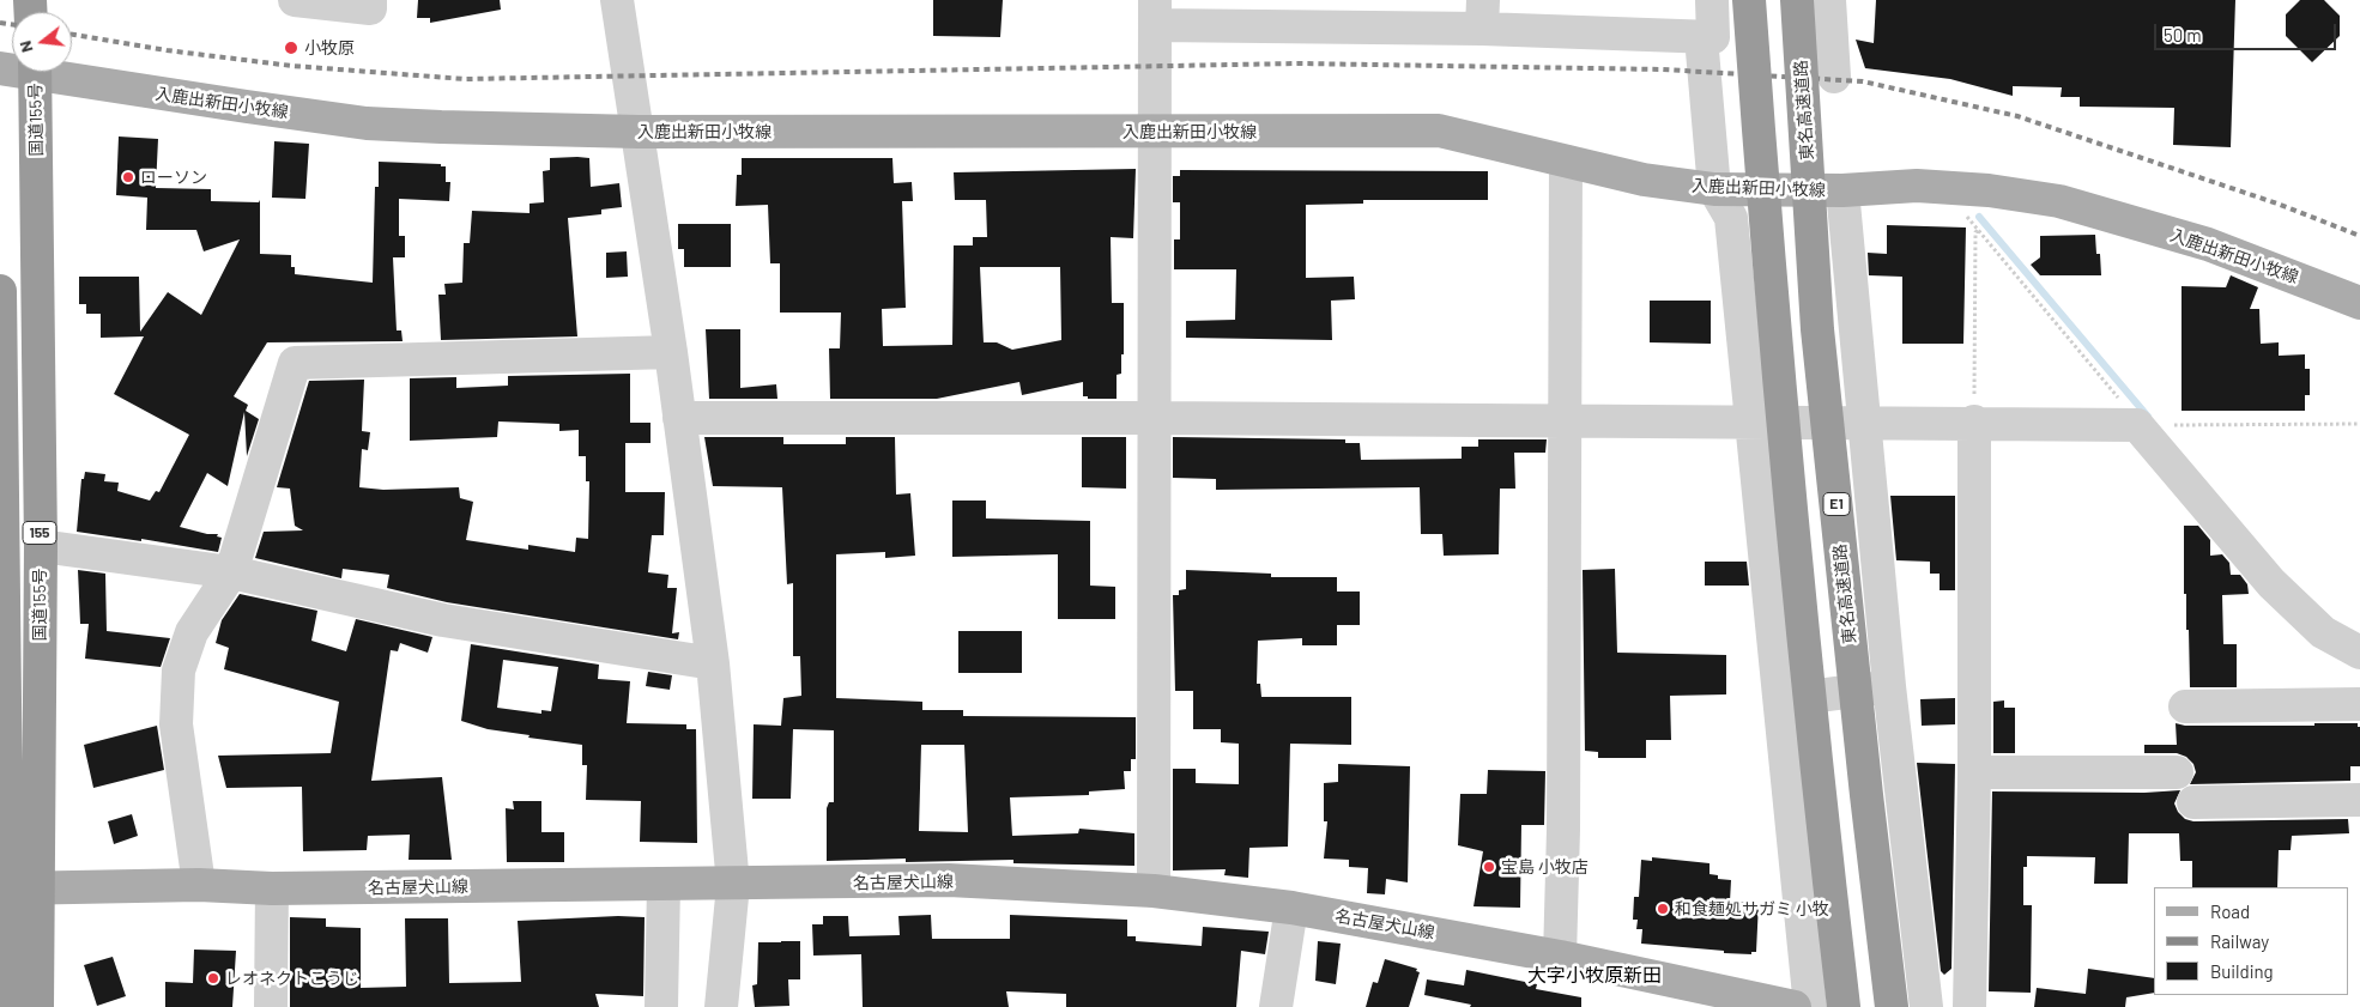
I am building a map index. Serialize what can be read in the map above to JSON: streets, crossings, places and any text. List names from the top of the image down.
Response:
{
  "streets": {
    "highway": [
      "東名高速道路",
      "国道155号",
      "E1",
      "155"
    ],
    "main road": ["入鹿出新田小牧線", "名古屋犬山線"]
  },
  "crossings": [
    ["国道155号", "名古屋犬山線"],
    ["155", "名古屋犬山線"]
  ],
  "districts": ["大字小牧原新田"],
  "places": [
    "小牧原",
    "ローソン",
    "宝島 小牧店",
    "和食麺処サガミ 小牧",
    "レオネクトこうじ"
  ],
  "legend": ["Road", "Railway", "Building"],
  "scale_bar": "50 m",
  "north": "left"
}
